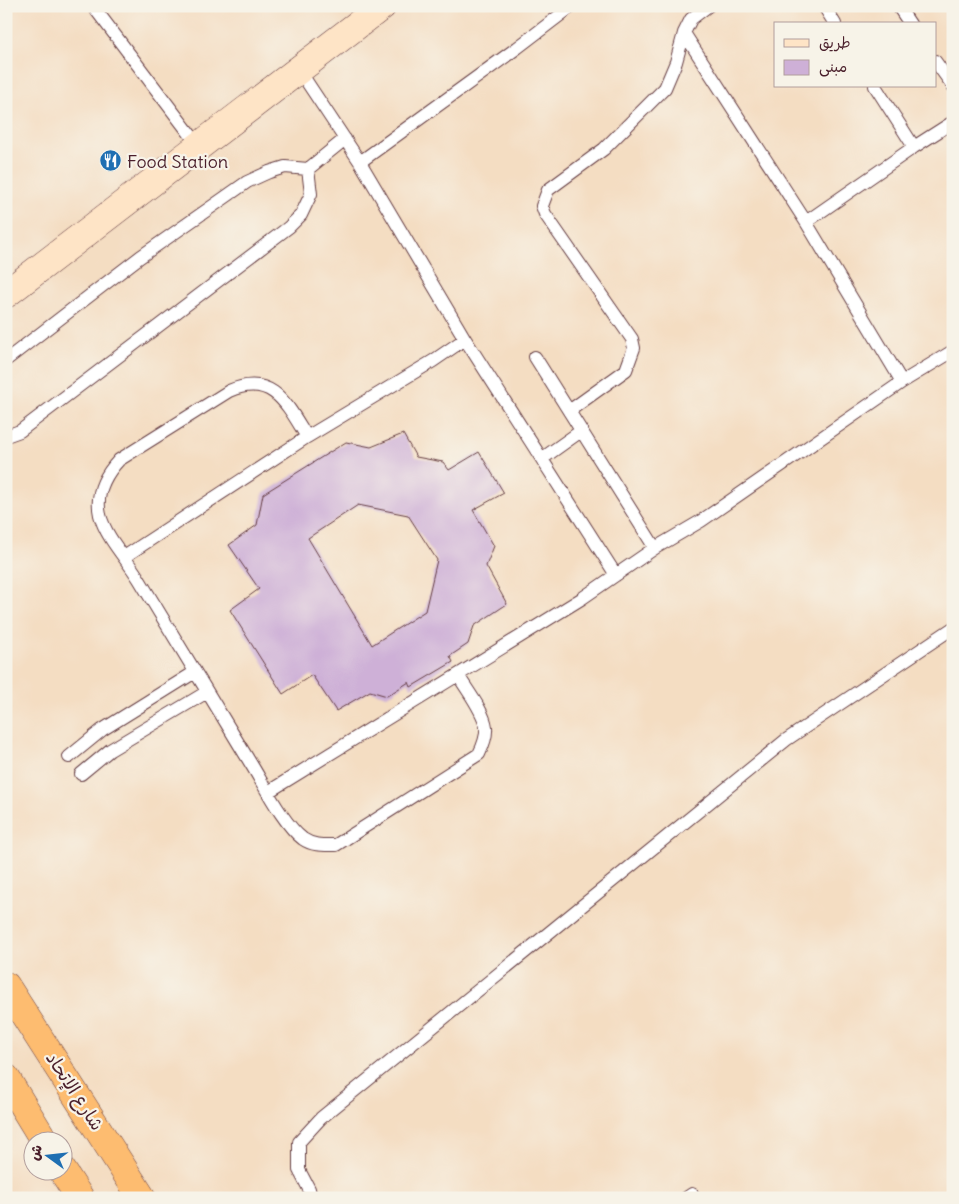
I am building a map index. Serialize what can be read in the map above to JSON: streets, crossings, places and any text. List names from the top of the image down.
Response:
{
  "streets": {
    "highway": ["شارع الإتحاد"]
  },
  "places": {
    "restaurant": ["Food Station"]
  },
  "legend": ["طريق", "مبنى"],
  "north": "left"
}
